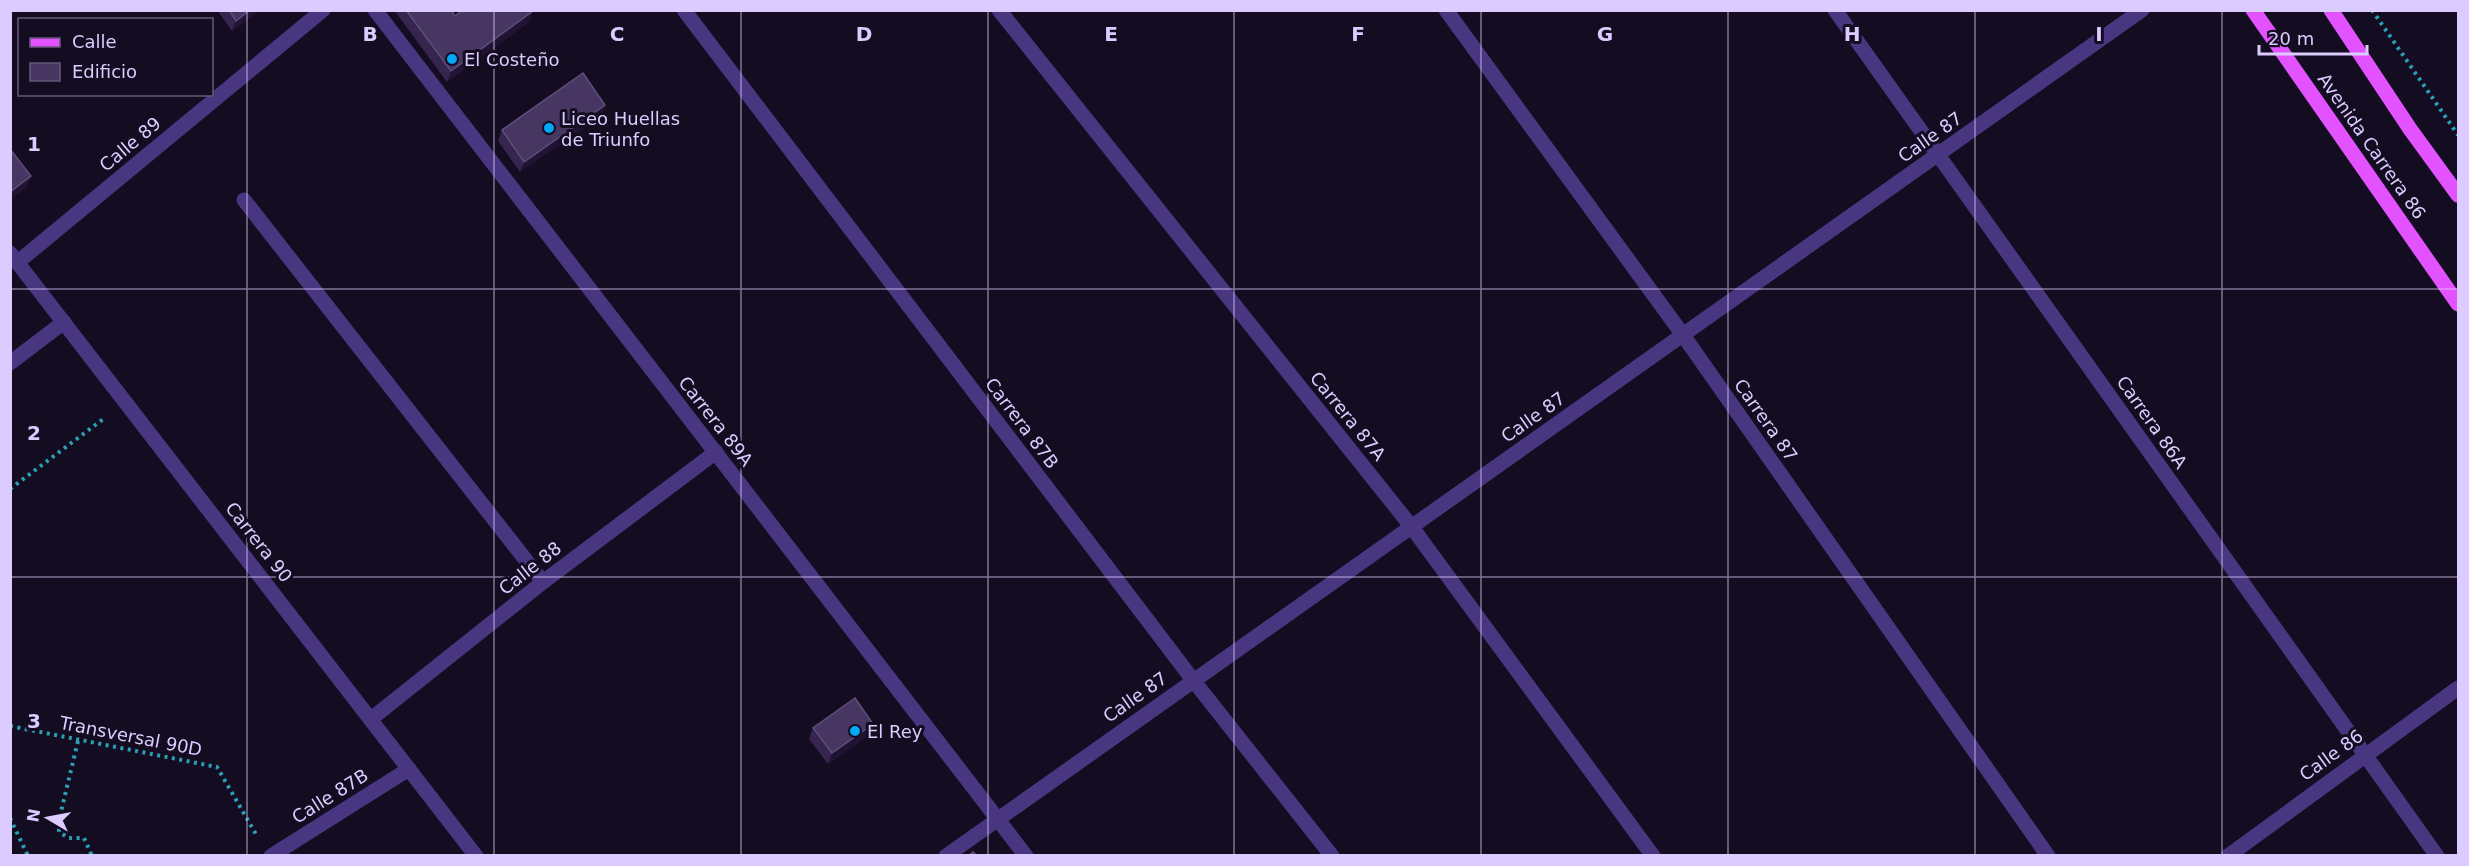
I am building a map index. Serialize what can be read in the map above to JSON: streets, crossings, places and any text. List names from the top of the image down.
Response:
{
  "streets": {
    "main road": ["Avenida Carrera 86"],
    "street": [
      "Calle 87",
      "Calle 89",
      "Carrera 87A",
      "Carrera 87",
      "Carrera 89A",
      "Carrera 86A",
      "Carrera 87B",
      "Carrera 90",
      "Calle 88",
      "Calle 86",
      "Calle 87B"
    ],
    "path": ["Transversal 90D"]
  },
  "crossings": [
    ["Calle 87", "Carrera 87A"],
    ["Calle 87", "Carrera 87"],
    ["Calle 87", "Carrera 89A"],
    ["Calle 87", "Carrera 86A"],
    ["Calle 87", "Carrera 87B"],
    ["Calle 89", "Carrera 90"],
    ["Carrera 89A", "Calle 88"],
    ["Carrera 86A", "Calle 86"],
    ["Carrera 90", "Calle 88"],
    ["Carrera 90", "Calle 87B"],
    ["Transversal 90D", "Calle 87B"]
  ],
  "places": ["El Costeño", "Liceo Huellas de Triunfo", "El Rey"],
  "legend": ["Calle", "Edificio"],
  "scale_bar": "20 m",
  "north": "left",
  "grid": {
    "columns": [
      "B",
      "C",
      "D",
      "E",
      "F",
      "G",
      "H",
      "I"
    ],
    "rows": ["1", "2", "3"]
  }
}
